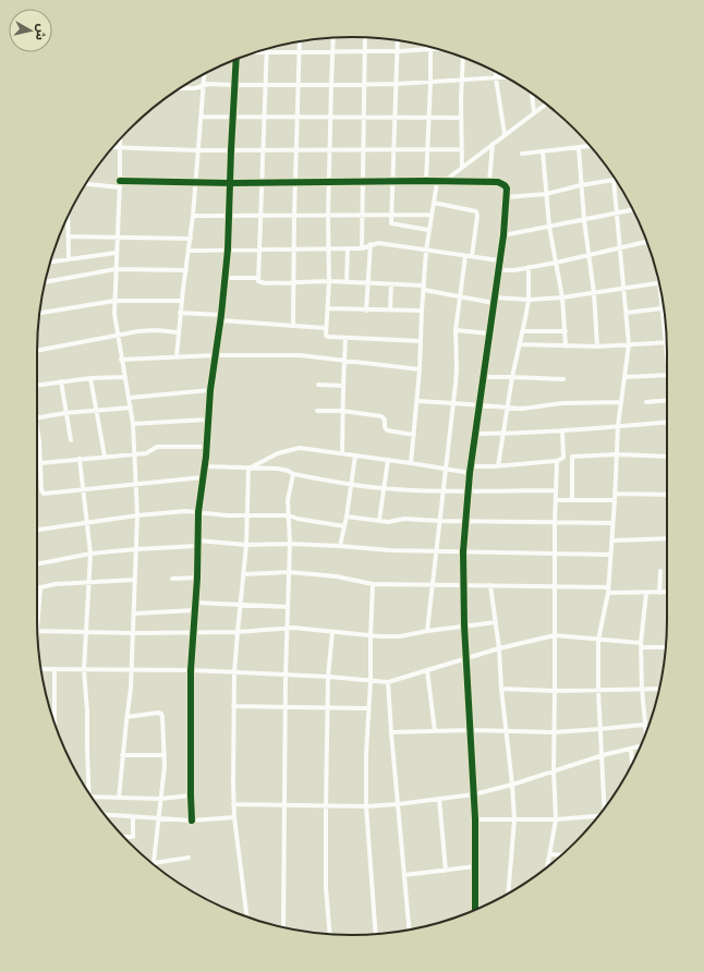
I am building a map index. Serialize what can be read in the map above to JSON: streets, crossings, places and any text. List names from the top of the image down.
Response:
{
  "north": "right"
}
